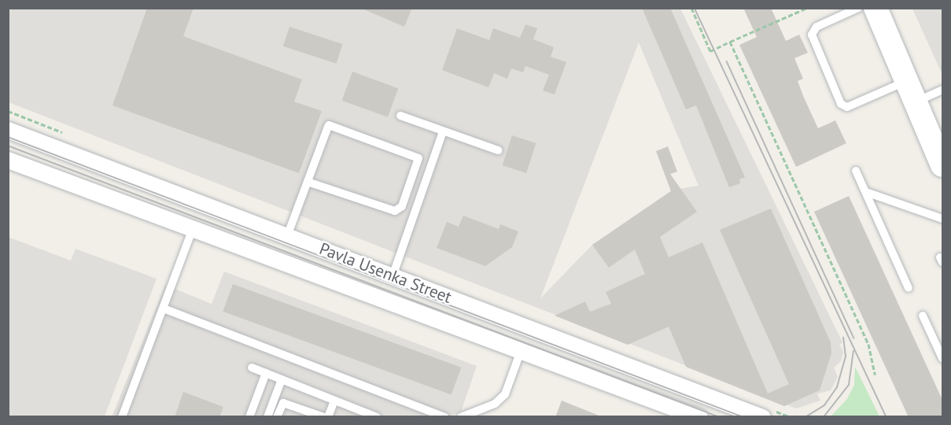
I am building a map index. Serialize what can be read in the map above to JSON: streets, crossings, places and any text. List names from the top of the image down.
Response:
{
  "streets": {
    "street": ["Pavla Usenka Street"]
  }
}
